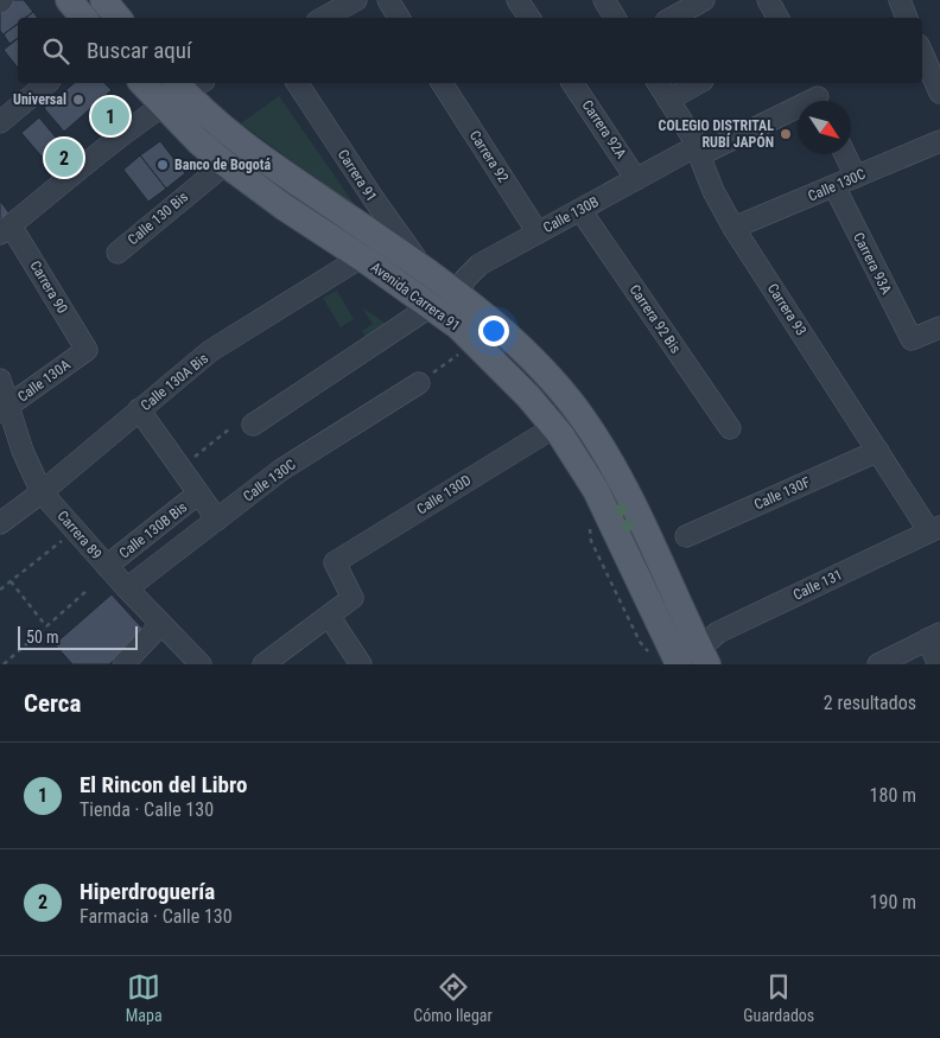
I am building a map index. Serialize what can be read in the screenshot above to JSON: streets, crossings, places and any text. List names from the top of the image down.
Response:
{
  "streets": {
    "main road": ["Avenida Carrera 91"],
    "street": [
      "Carrera 92A",
      "Carrera 92",
      "Carrera 91",
      "Calle 130C",
      "Calle 130B",
      "Calle 130 Bis",
      "Carrera 93A",
      "Carrera 90",
      "Carrera 93",
      "Carrera 92 Bis",
      "Calle 130A",
      "Calle 130A Bis",
      "Calle 130F",
      "Calle 130D",
      "Calle 130B Bis",
      "Carrera 89",
      "Calle 131"
    ]
  },
  "crossings": [
    ["Carrera 92A", "Calle 130B"],
    ["Carrera 92", "Calle 130B"],
    ["Carrera 91", "Avenida Carrera 91"],
    ["Calle 130C", "Carrera 93A"],
    ["Calle 130C", "Carrera 93"],
    ["Calle 130C", "Carrera 89"],
    ["Calle 130B", "Avenida Carrera 91"],
    ["Calle 130B", "Carrera 93"],
    ["Calle 130B", "Carrera 92 Bis"],
    ["Calle 130 Bis", "Avenida Carrera 91"],
    ["Carrera 90", "Calle 130A"],
    ["Avenida Carrera 91", "Calle 130A Bis"],
    ["Avenida Carrera 91", "Calle 130D"],
    ["Avenida Carrera 91", "Calle 131"],
    ["Carrera 93", "Calle 130F"],
    ["Carrera 93", "Calle 131"],
    ["Calle 130A", "Carrera 89"],
    ["Calle 130A Bis", "Carrera 89"],
    ["Calle 130B Bis", "Carrera 89"]
  ],
  "places": ["Universal", "COLEGIO DISTRITAL RUBÍ JAPÓN", "Banco de Bogotá"],
  "scale_bar": "50 m",
  "north": "bottom right",
  "page": {
    "search": "Buscar aquí",
    "pins": ["1", "2"],
    "scale": "50 m",
    "heading": ["Cerca", "2 resultados"],
    "list": [
      {
        "mark": "1",
        "name": "El Rincon del Libro",
        "note": "Tienda · Calle 130",
        "value": "180 m"
      },
      {
        "mark": "2",
        "name": "Hiperdroguería",
        "note": "Farmacia · Calle 130",
        "value": "190 m"
      }
    ],
    "nav": ["Mapa", "Cómo llegar", "Guardados"]
  }
}
